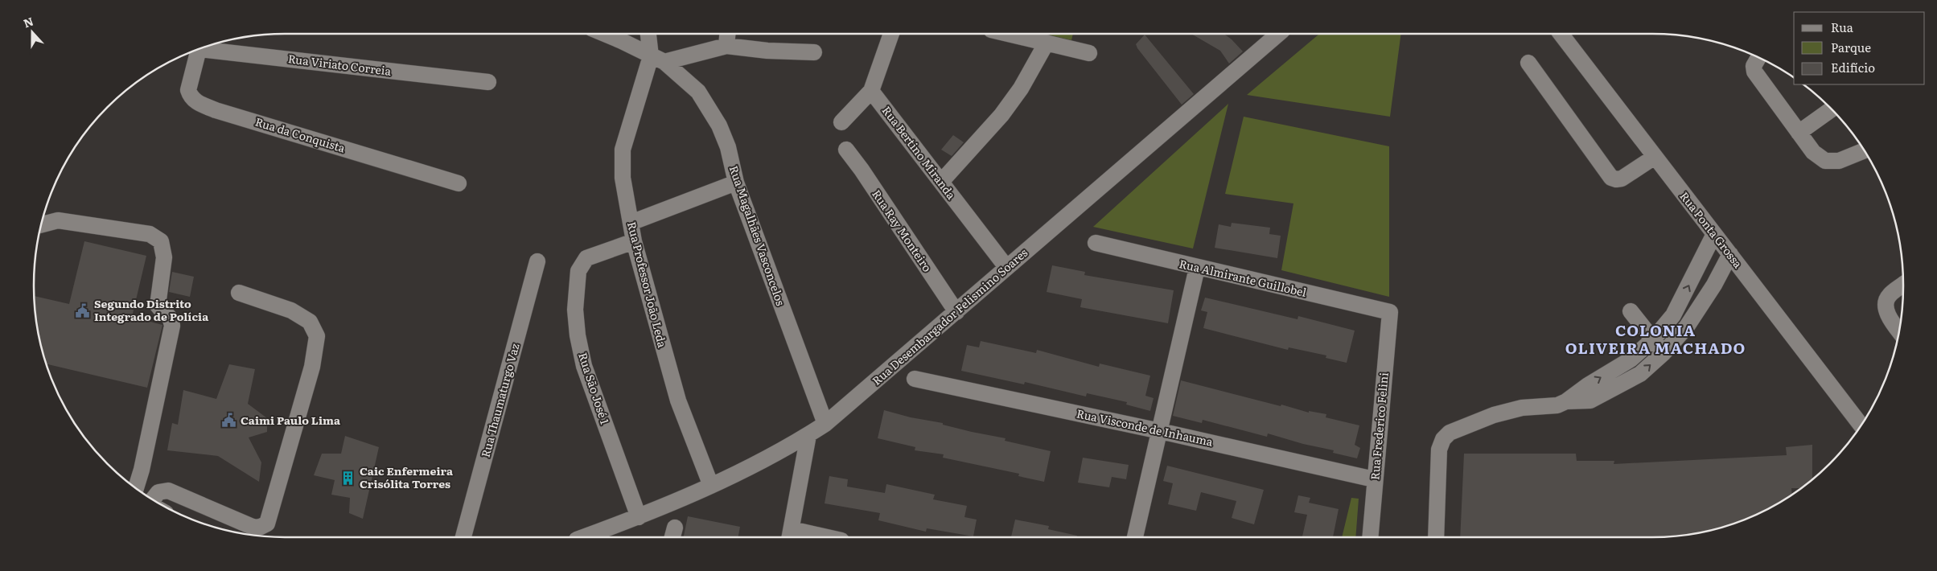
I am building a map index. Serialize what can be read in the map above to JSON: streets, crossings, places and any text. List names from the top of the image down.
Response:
{
  "streets": {
    "street": [
      "Rua Viriato Correia",
      "Rua da Conquista",
      "Rua Bertino Miranda",
      "Rua Ponta Grossa",
      "Rua Ray Monteiro",
      "Rua Magalhães Vasconcelos",
      "Rua Almirante Guillobel",
      "Rua Professor João Leda",
      "Rua Desembargador Felismino Soares",
      "Rua São José 1",
      "Rua Thaumaturgo Vaz",
      "Rua Frederico Felini",
      "Rua Visconde de Inhauma"
    ]
  },
  "crossings": [
    ["Rua Bertino Miranda", "Rua Desembargador Felismino Soares"],
    ["Rua Ray Monteiro", "Rua Desembargador Felismino Soares"],
    ["Rua Magalhães Vasconcelos", "Rua Professor João Leda"],
    ["Rua Magalhães Vasconcelos", "Rua Desembargador Felismino Soares"],
    ["Rua Almirante Guillobel", "Rua Frederico Felini"],
    ["Rua Professor João Leda", "Rua Desembargador Felismino Soares"],
    ["Rua Professor João Leda", "Rua São José 1"],
    ["Rua Desembargador Felismino Soares", "Rua São José 1"],
    ["Rua Frederico Felini", "Rua Visconde de Inhauma"]
  ],
  "districts": ["COLONIA OLIVEIRA MACHADO"],
  "places": {
    "public building": ["Segundo Distrito Integrado de Polícia", "Caimi Paulo Lima"],
    "building": ["Caic Enfermeira Crisólita Torres"]
  },
  "legend": ["Rua", "Parque", "Edifício"],
  "north": "top"
}
